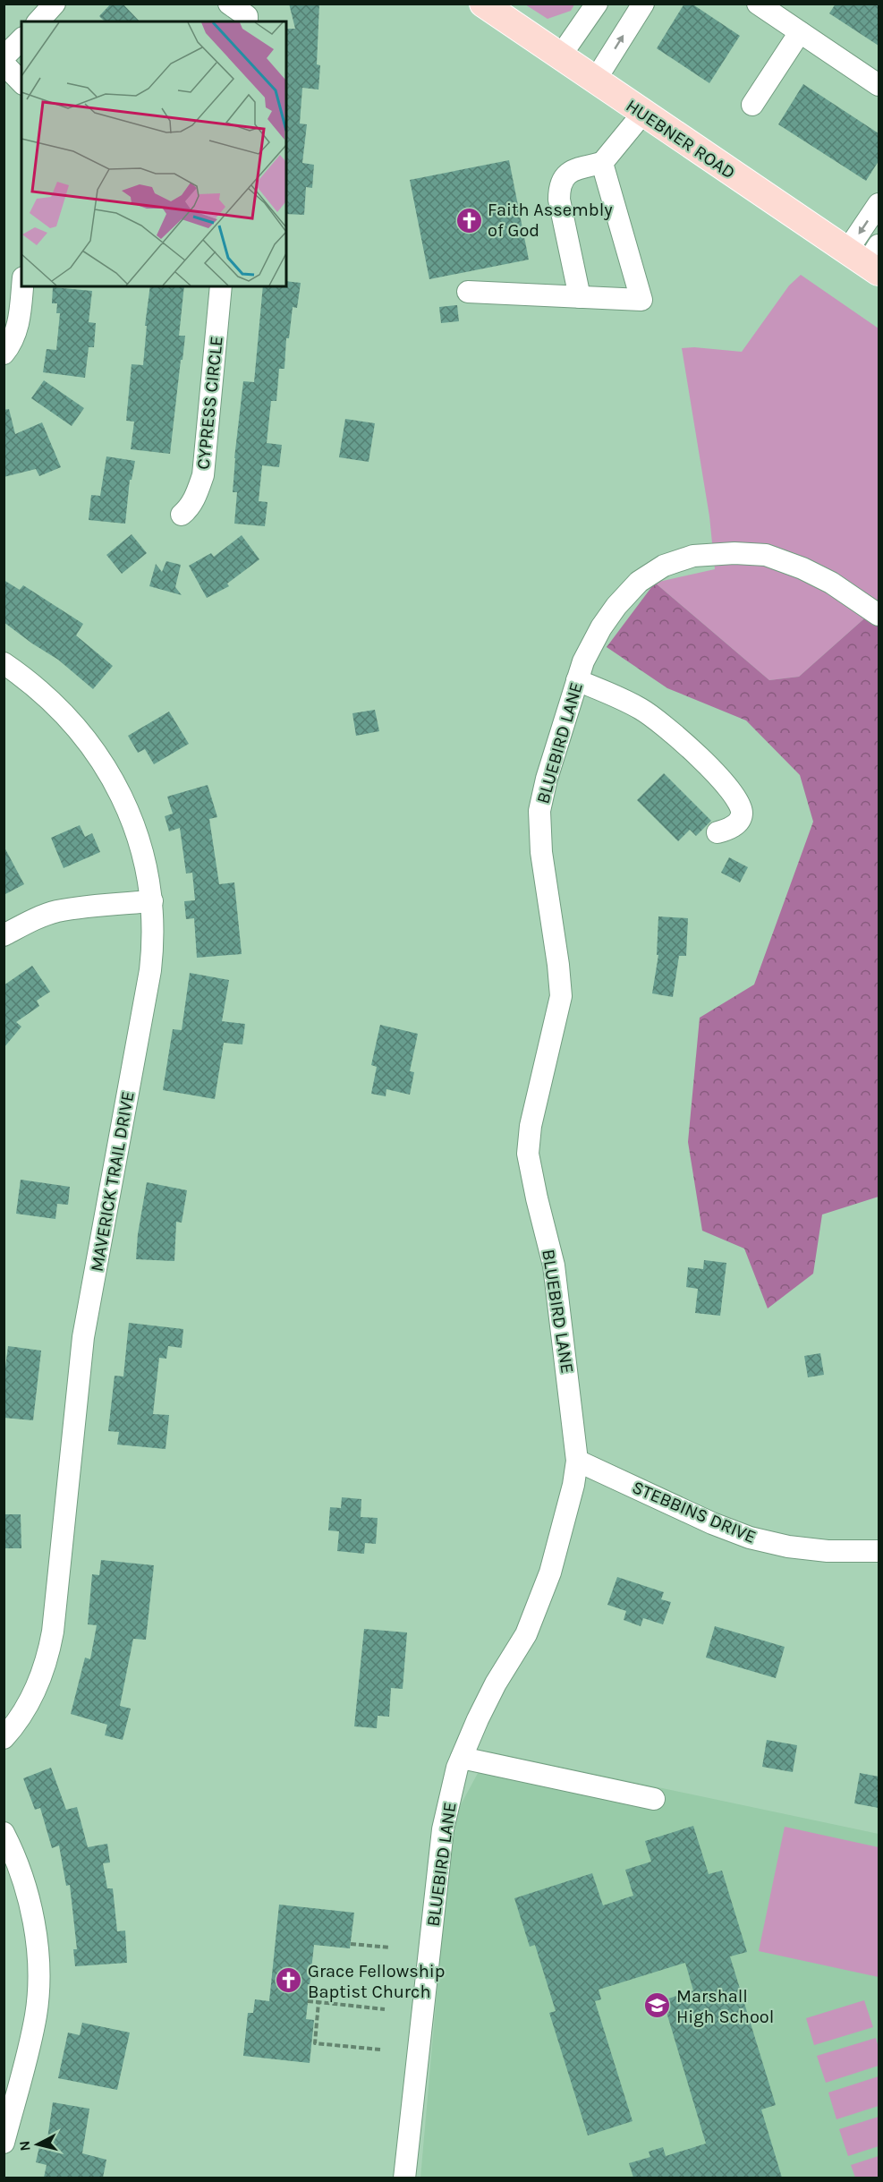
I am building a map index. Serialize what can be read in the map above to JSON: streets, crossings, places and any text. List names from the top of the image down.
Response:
{
  "streets": {
    "main road": ["HUEBNER ROAD"],
    "street": [
      "CYPRESS CIRCLE",
      "BLUEBIRD LANE",
      "MAVERICK TRAIL DRIVE",
      "STEBBINS DRIVE"
    ]
  },
  "crossings": [
    ["BLUEBIRD LANE", "STEBBINS DRIVE"]
  ],
  "places": {
    "church": ["Faith Assembly of God", "Grace Fellowship Baptist Church"],
    "school or university": ["Marshall High School"]
  },
  "north": "left"
}
